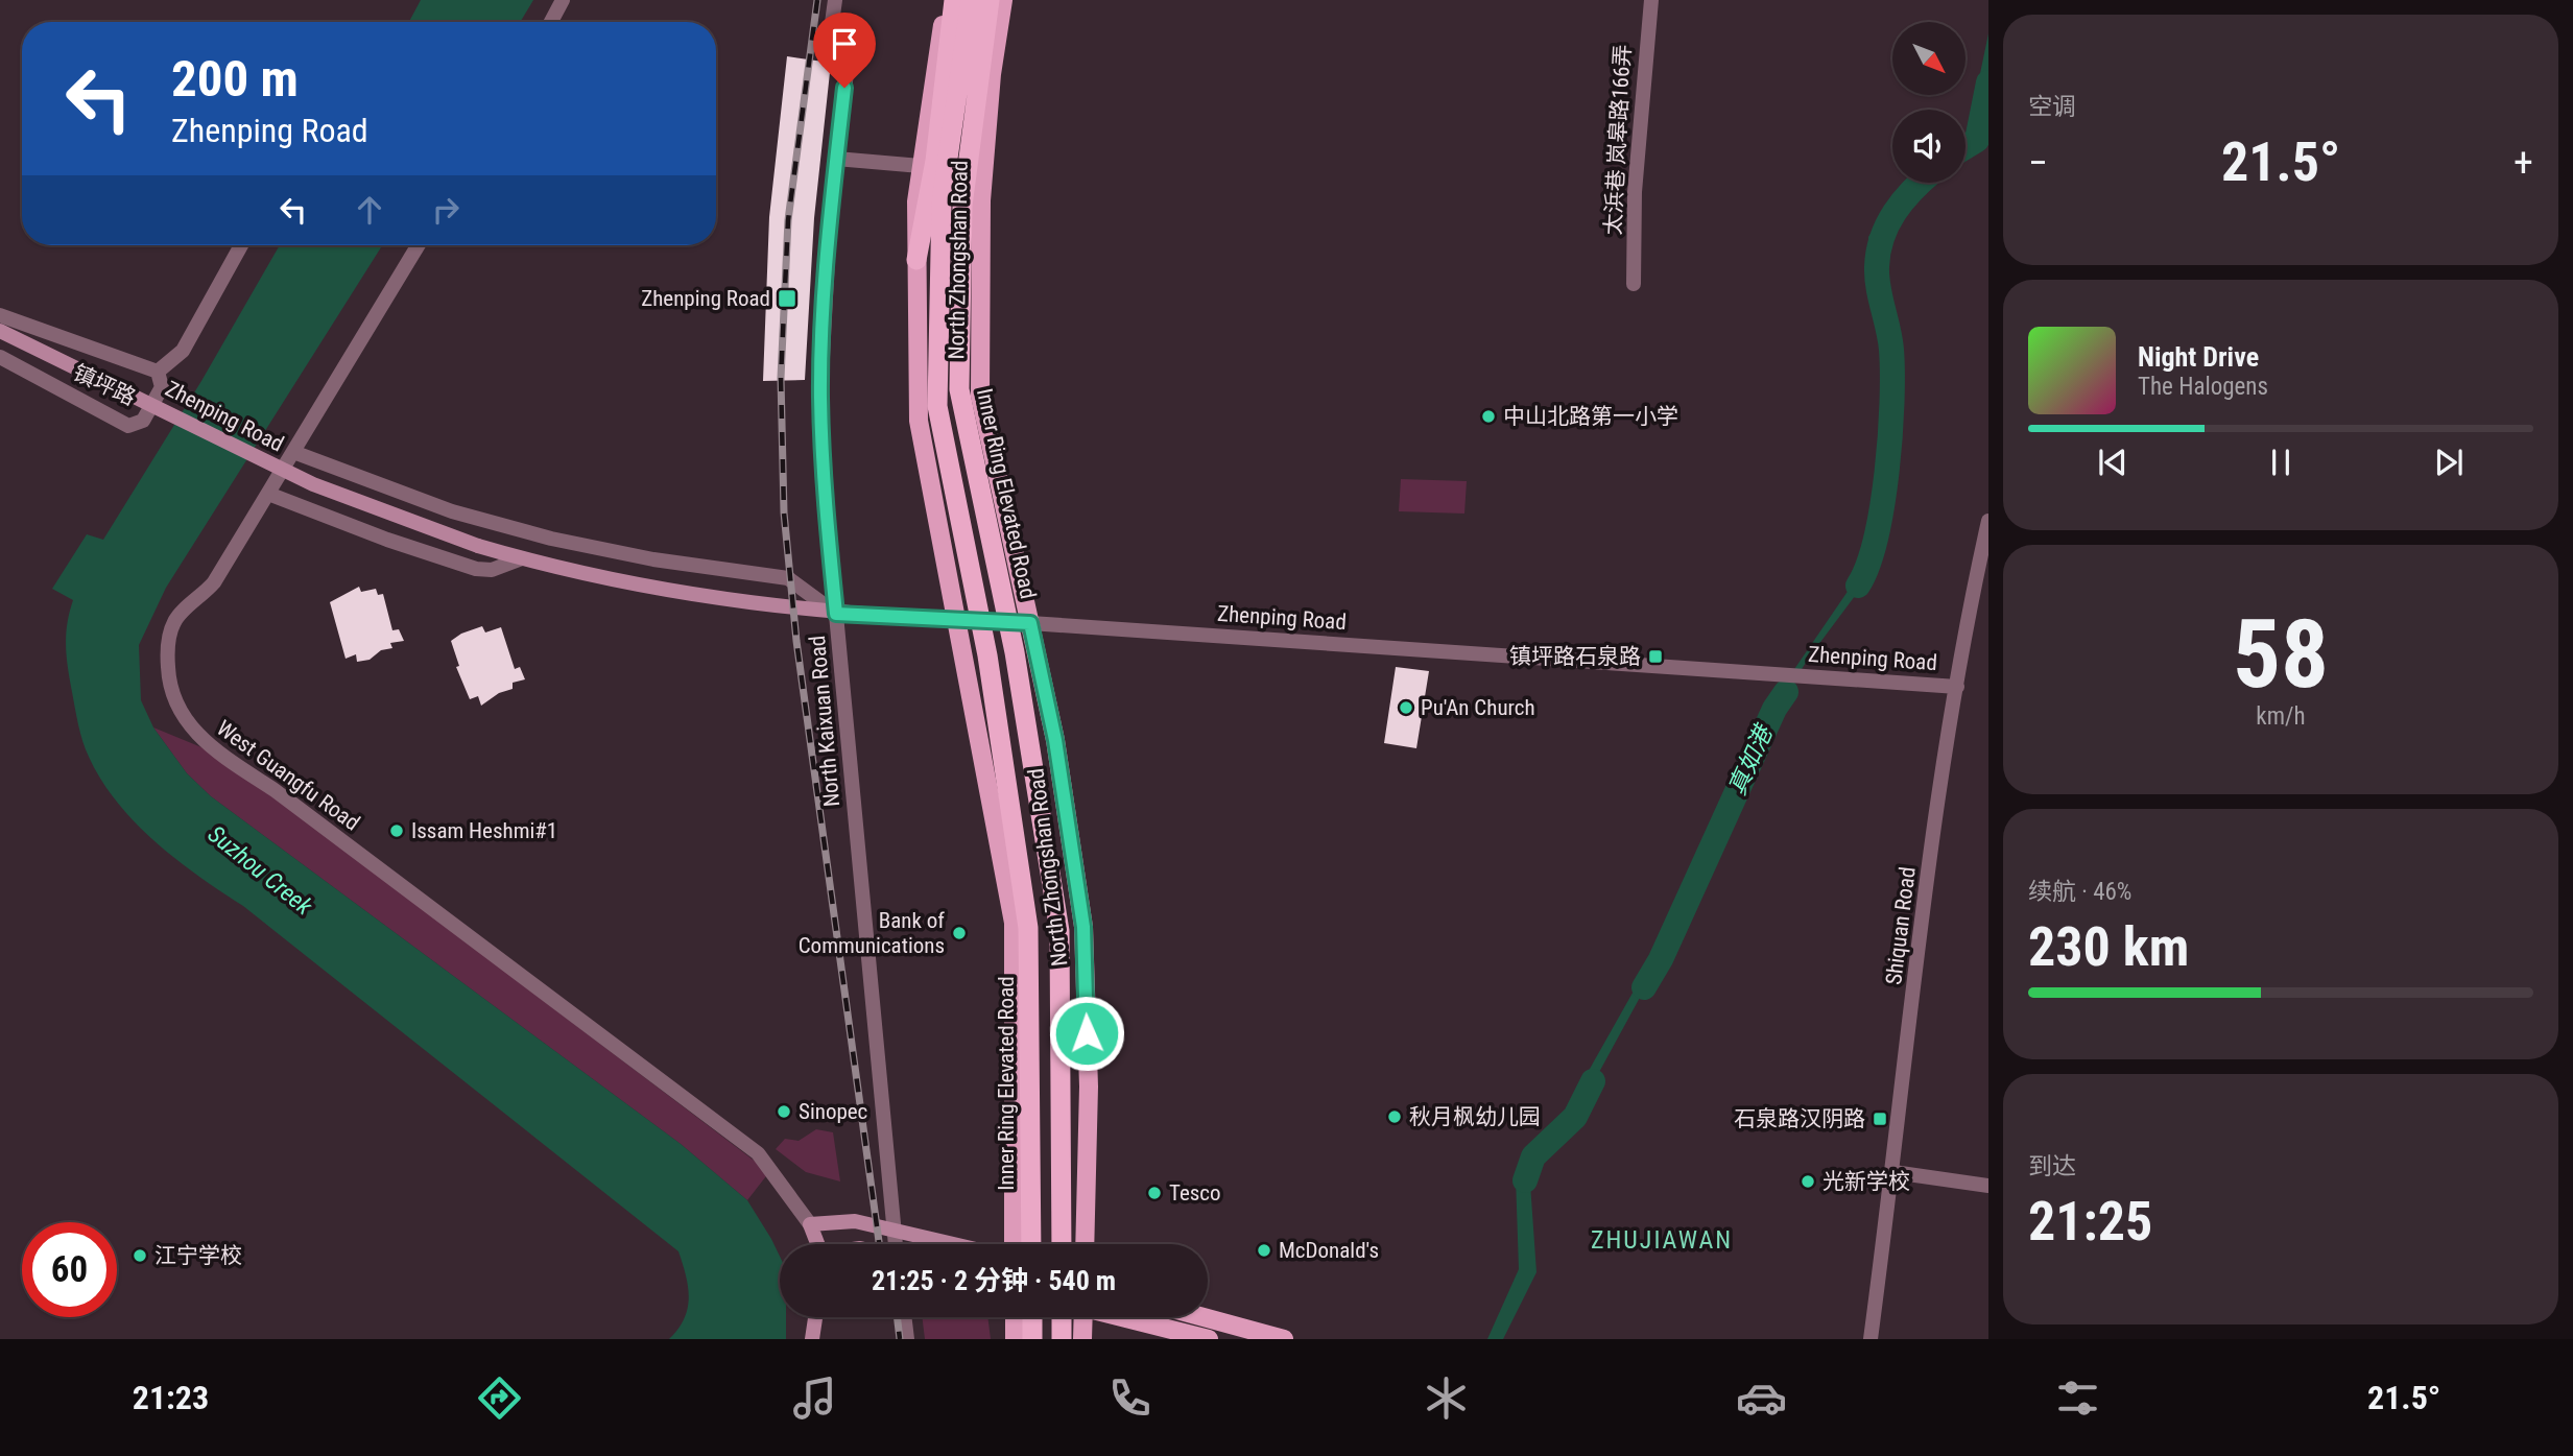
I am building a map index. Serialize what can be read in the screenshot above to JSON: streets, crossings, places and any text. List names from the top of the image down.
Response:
{
  "streets": {
    "highway": ["Inner Ring Elevated Road"],
    "main road": ["North Zhongshan Road", "Zhenping Road", "West Guangfu Road"],
    "street": [
      "太浜巷 岚皋路166弄",
      "镇坪路",
      "North Kaixuan Road",
      "Shiquan Road"
    ]
  },
  "crossings": [
    ["North Zhongshan Road", "Zhenping Road"],
    ["镇坪路", "Zhenping Road"],
    ["Zhenping Road", "North Kaixuan Road"],
    ["Zhenping Road", "Shiquan Road"]
  ],
  "districts": ["ZHUJIAWAN"],
  "water": ["真如港", "Suzhou Creek"],
  "places": {
    "transit": ["Zhenping Road", "镇坪路石泉路", "石泉路汉阴路"],
    "other": [
      "中山北路第一小学",
      "Pu'An Church",
      "Issam Heshmi#1",
      "Bank of Communications",
      "Sinopec",
      "秋月枫幼儿园",
      "光新学校",
      "Tesco",
      "McDonald's",
      "江宁学校"
    ]
  },
  "north": "bottom right",
  "page": {
    "tile": [
      "空调",
      ["58", "km/h"],
      ["续航 · 46%", "230 km"],
      ["到达", "21:25"]
    ],
    "turn": ["200 m", "Zhenping Road"],
    "heat": ["−", "21.5°", "+"],
    "song": ["Night Drive", "The Halogens"],
    "limit": "60",
    "trip": "21:25 · 2 分钟 · 540 m",
    "tabs": ["21:23", "21.5°"]
  }
}
